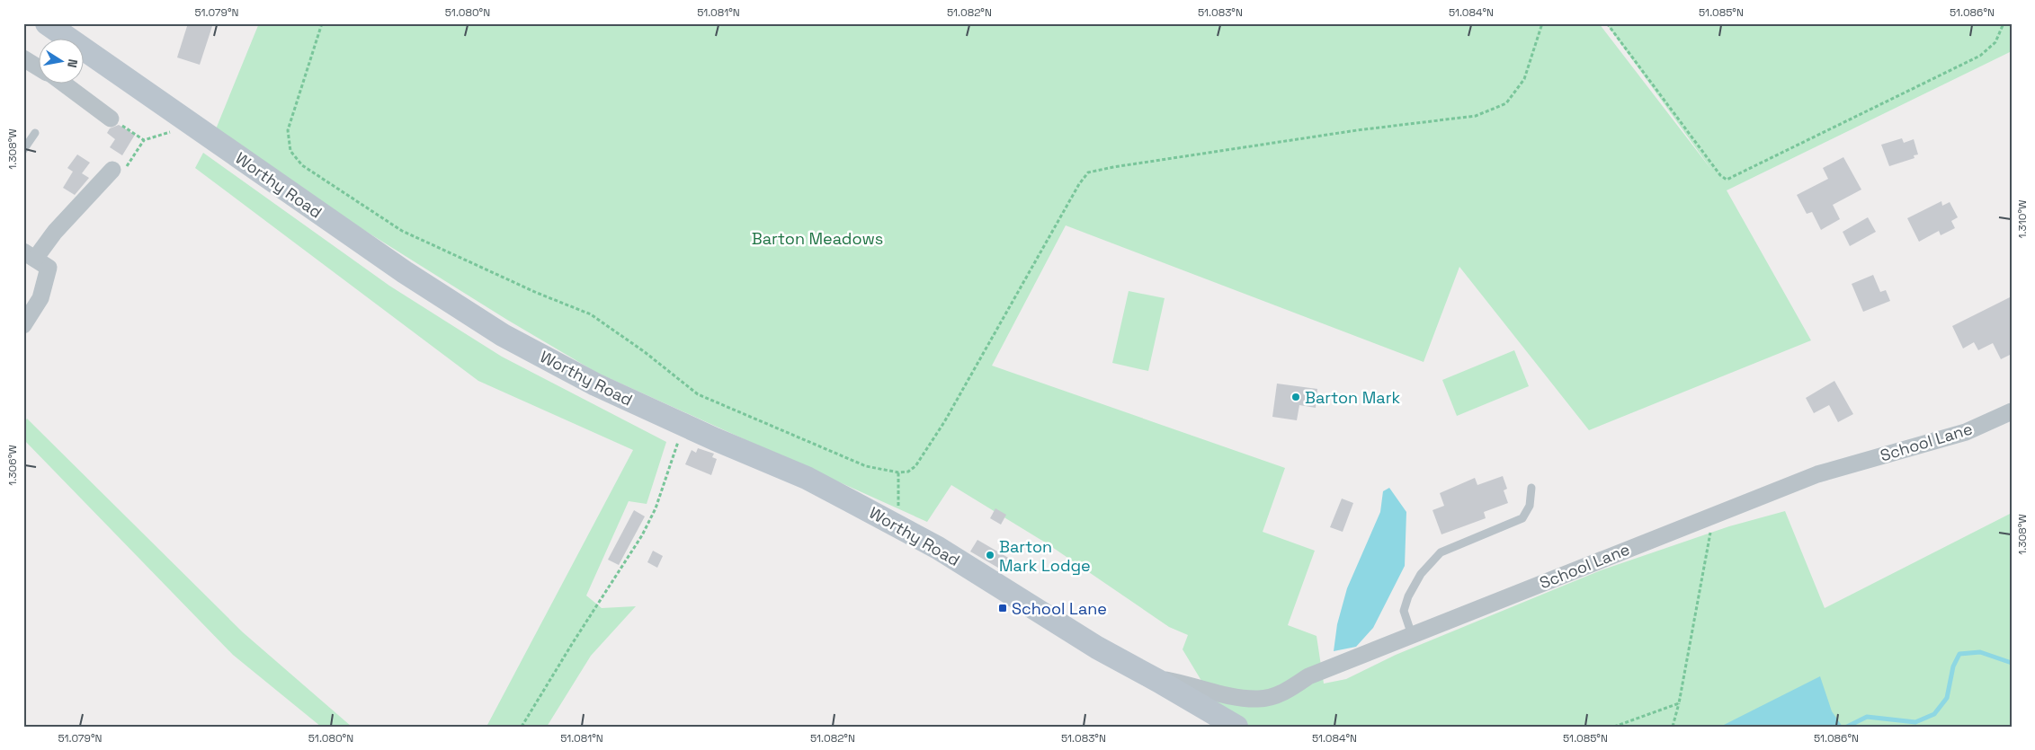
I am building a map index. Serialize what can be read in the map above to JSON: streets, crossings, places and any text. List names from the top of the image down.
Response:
{
  "streets": {
    "main road": ["Worthy Road"],
    "street": ["School Lane"]
  },
  "crossings": [
    ["Worthy Road", "School Lane"]
  ],
  "parks": ["Barton Meadows"],
  "places": {
    "other": ["Barton Mark", "Barton Mark Lodge"],
    "transit": ["School Lane"]
  },
  "north": "right",
  "coordinates": [
    "51.079°N",
    "51.080°N",
    "51.081°N",
    "51.082°N",
    "51.083°N",
    "51.084°N",
    "51.085°N",
    "51.086°N",
    "1.308°W",
    "1.310°W",
    "1.306°W"
  ]
}
